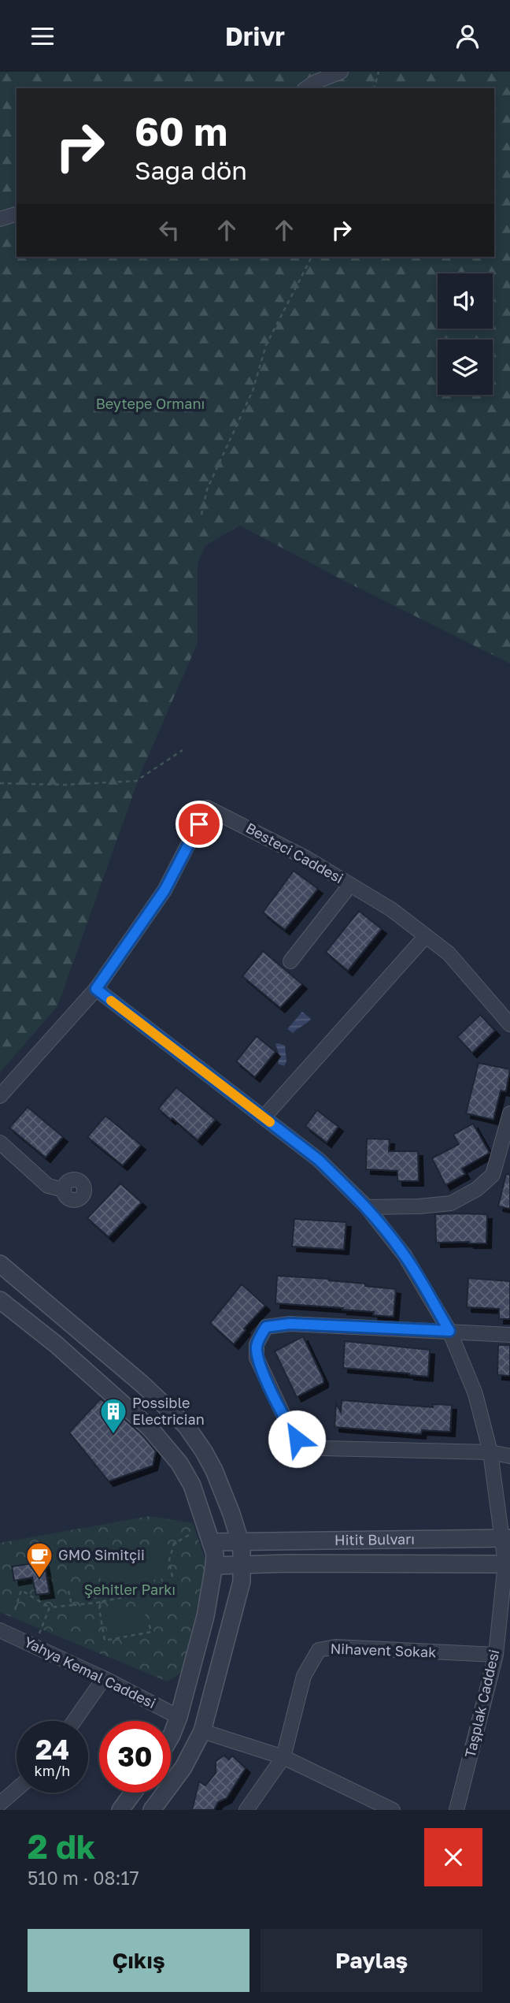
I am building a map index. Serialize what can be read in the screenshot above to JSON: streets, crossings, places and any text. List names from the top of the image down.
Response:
{
  "streets": {
    "street": [
      "Besteci Caddesi",
      "Hitit Bulvarı",
      "Nihavent Sokak",
      "Yahya Kemal Caddesi",
      "Taşplak Caddesi"
    ]
  },
  "crossings": [
    ["Besteci Caddesi", "Taşplak Caddesi"],
    ["Hitit Bulvarı", "Taşplak Caddesi"],
    ["Nihavent Sokak", "Taşplak Caddesi"]
  ],
  "parks": ["Beytepe Ormanı", "Şehitler Parkı"],
  "places": {
    "building": ["Possible Electrician"],
    "cafe": ["GMO Simitçii"]
  },
  "page": {
    "header": "Drivr",
    "turn": ["60 m", "Sağa dön"],
    "speed": "24 km/h",
    "limit": "30",
    "heading": ["2 dk", "510 m · 08:17"],
    "buttons": ["Çıkış", "Paylaş"]
  }
}
